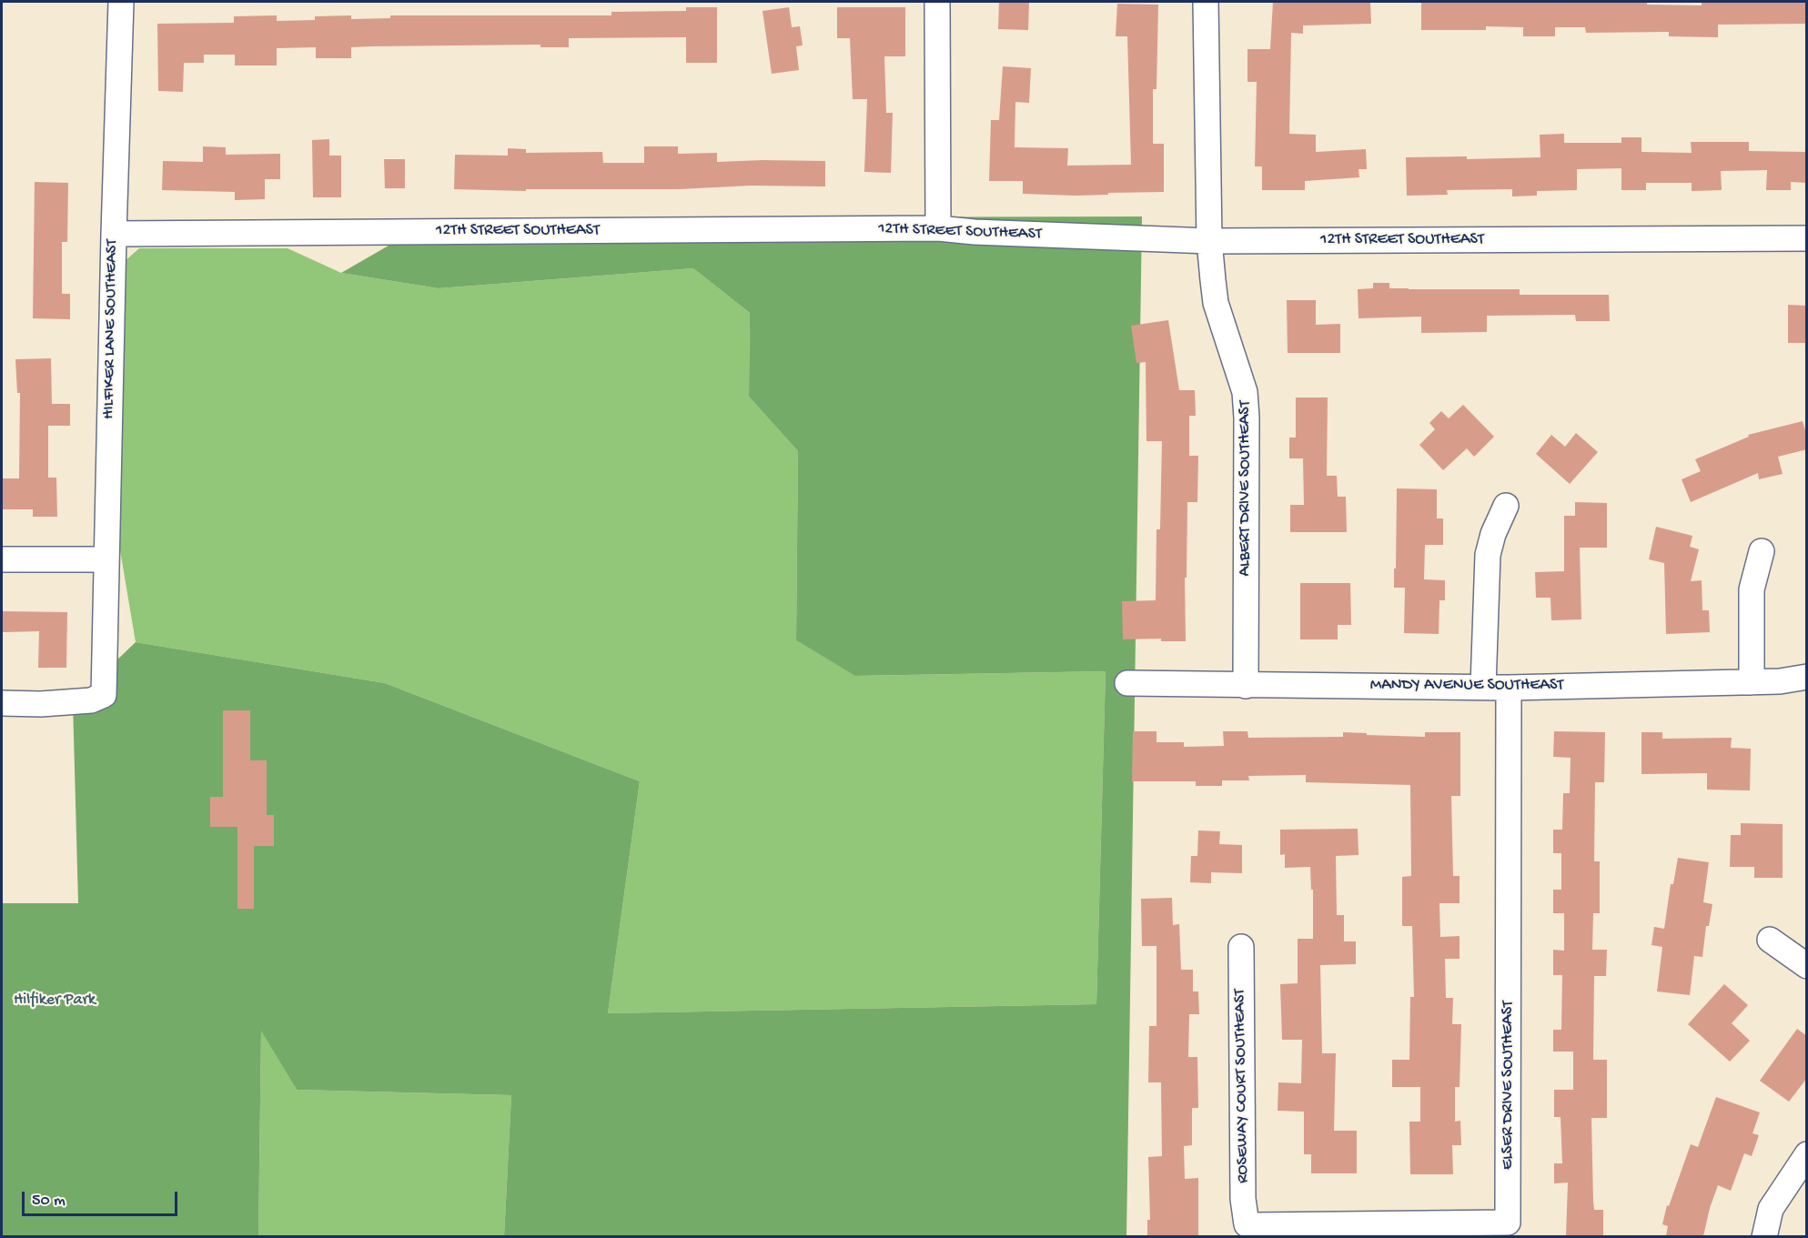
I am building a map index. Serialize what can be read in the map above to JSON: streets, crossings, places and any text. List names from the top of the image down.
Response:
{
  "streets": {
    "street": [
      "12TH STREET SOUTHEAST",
      "HILFIKER LANE SOUTHEAST",
      "ALBERT DRIVE SOUTHEAST",
      "MANDY AVENUE SOUTHEAST",
      "ELSER DRIVE SOUTHEAST",
      "ROSEWAY COURT SOUTHEAST"
    ]
  },
  "crossings": [
    ["12TH STREET SOUTHEAST", "HILFIKER LANE SOUTHEAST"],
    ["12TH STREET SOUTHEAST", "ALBERT DRIVE SOUTHEAST"],
    ["ALBERT DRIVE SOUTHEAST", "MANDY AVENUE SOUTHEAST"],
    ["MANDY AVENUE SOUTHEAST", "ELSER DRIVE SOUTHEAST"],
    ["ELSER DRIVE SOUTHEAST", "ROSEWAY COURT SOUTHEAST"]
  ],
  "parks": ["Hilfiker Park"],
  "scale_bar": "50 m"
}
